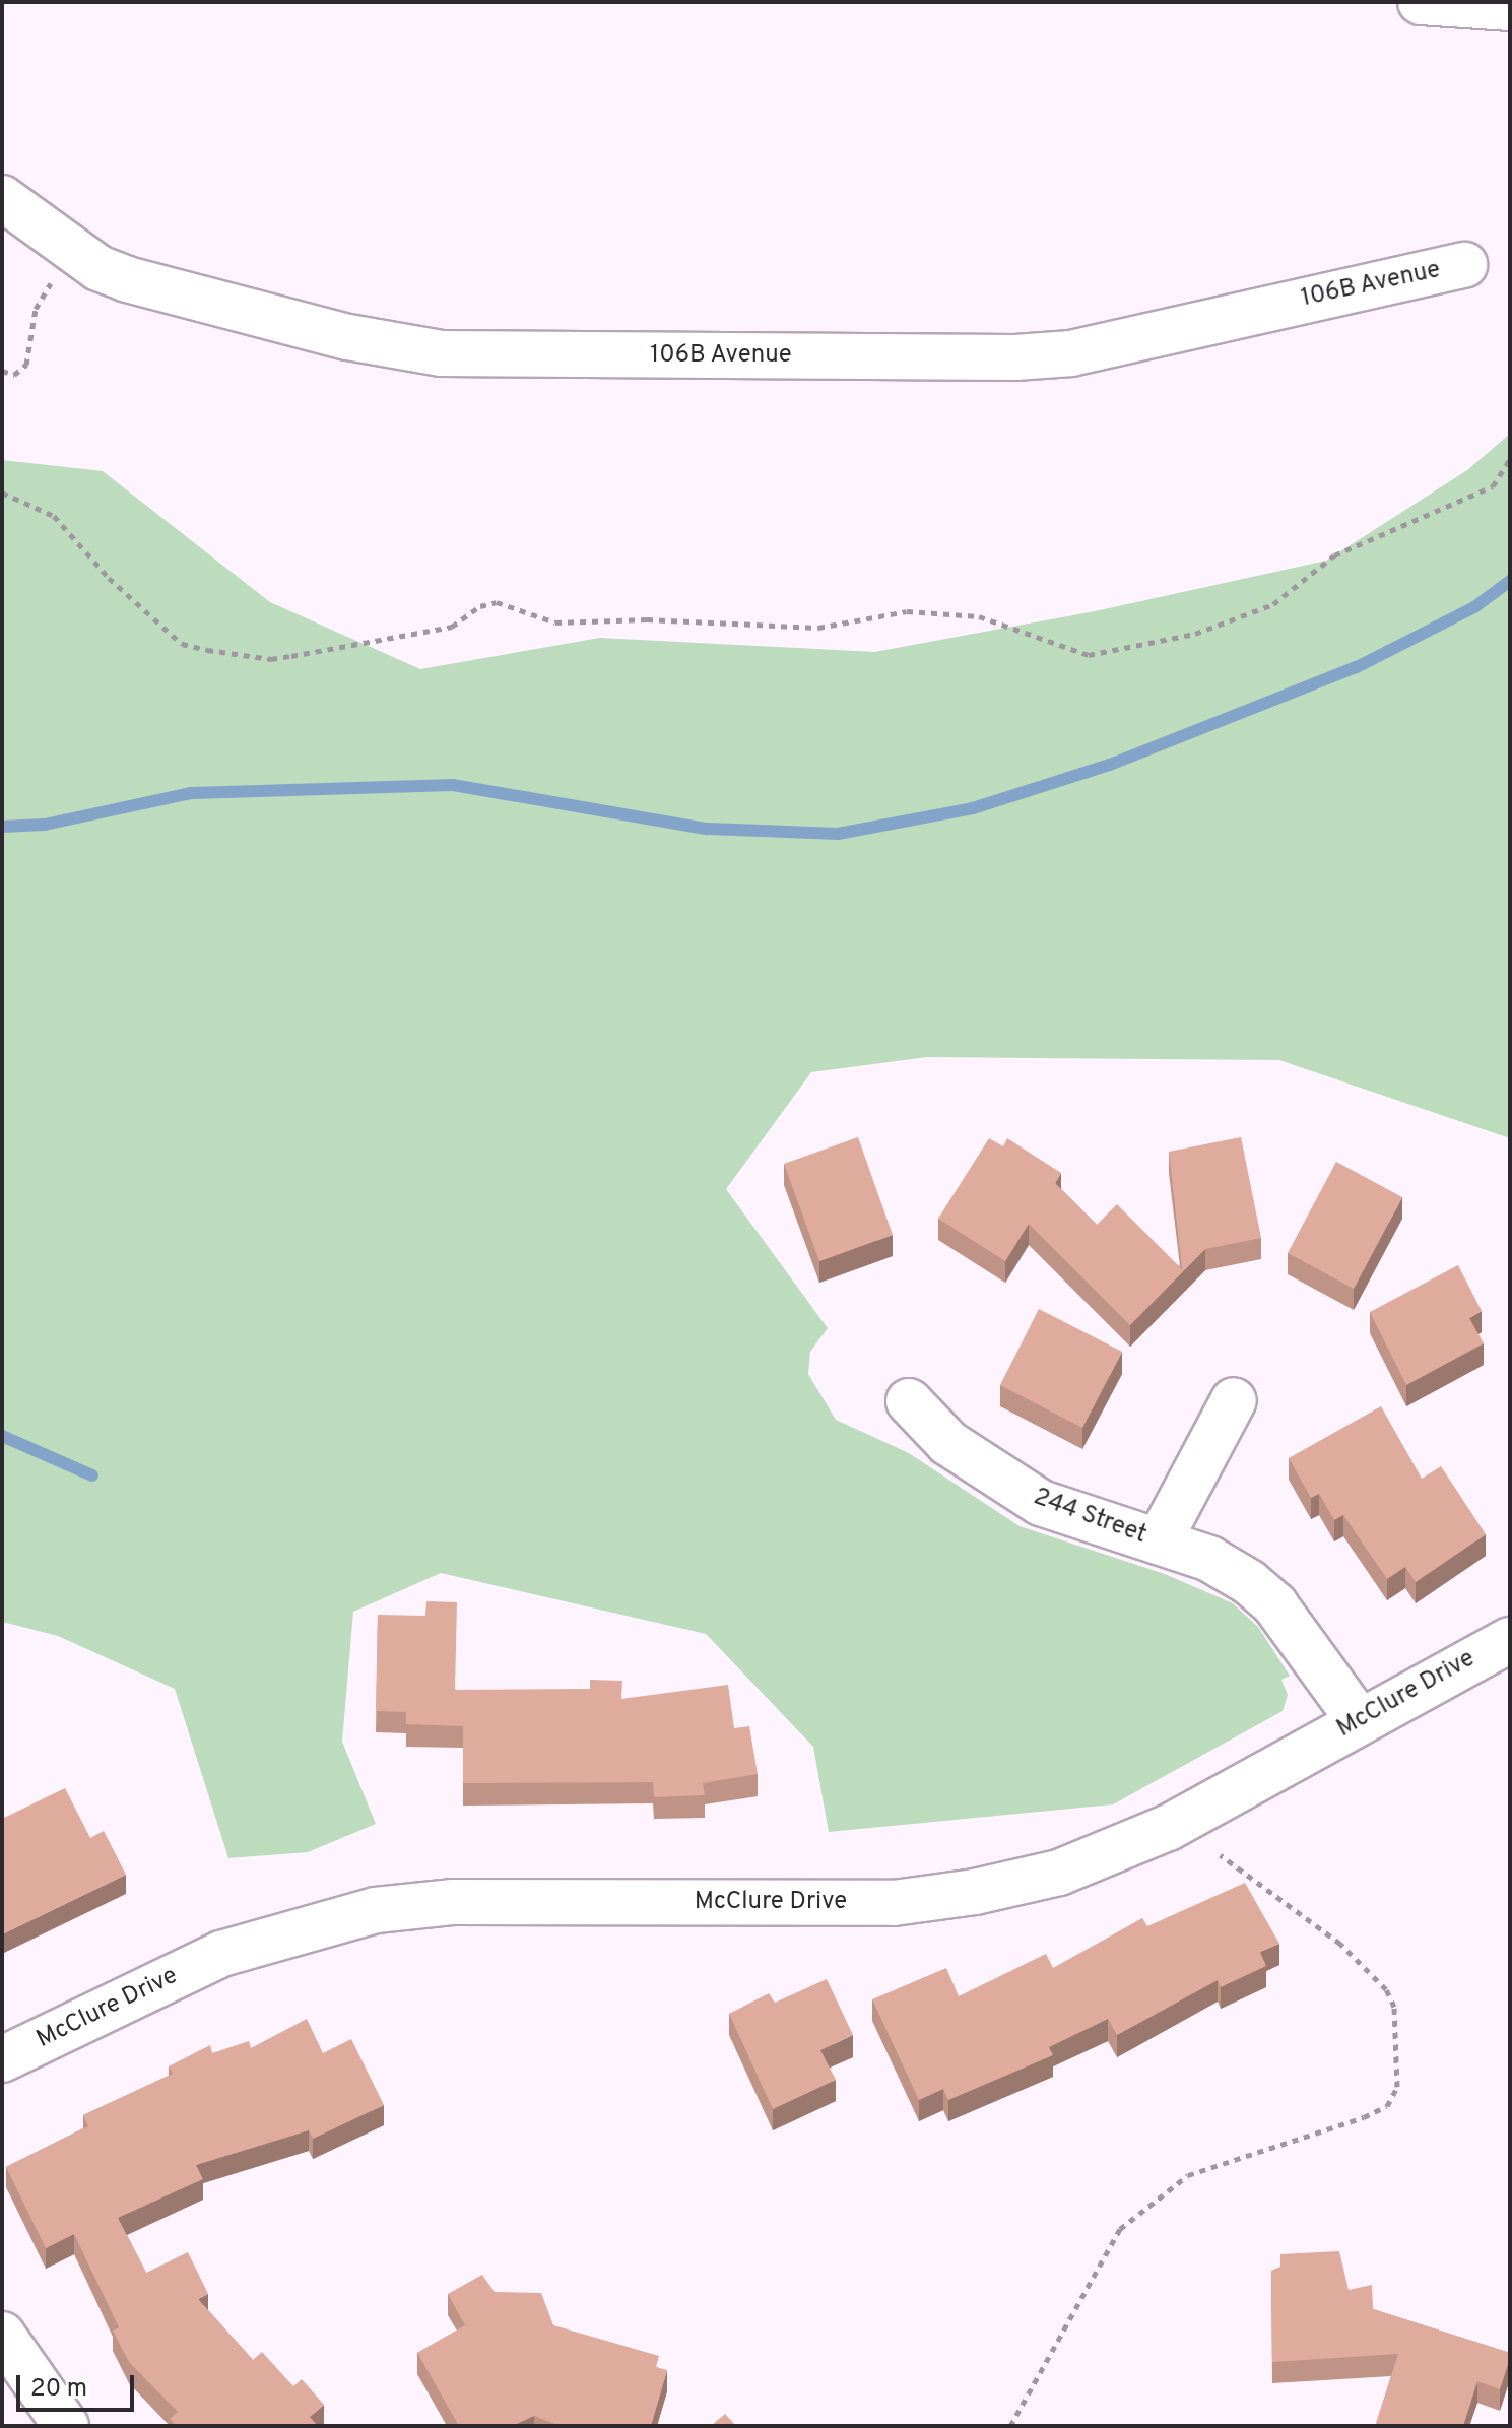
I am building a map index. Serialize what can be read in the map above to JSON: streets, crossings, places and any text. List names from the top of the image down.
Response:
{
  "streets": {
    "street": ["106B Avenue", "244 Street", "McClure Drive"]
  },
  "crossings": [
    ["244 Street", "McClure Drive"]
  ],
  "scale_bar": "20 m"
}
